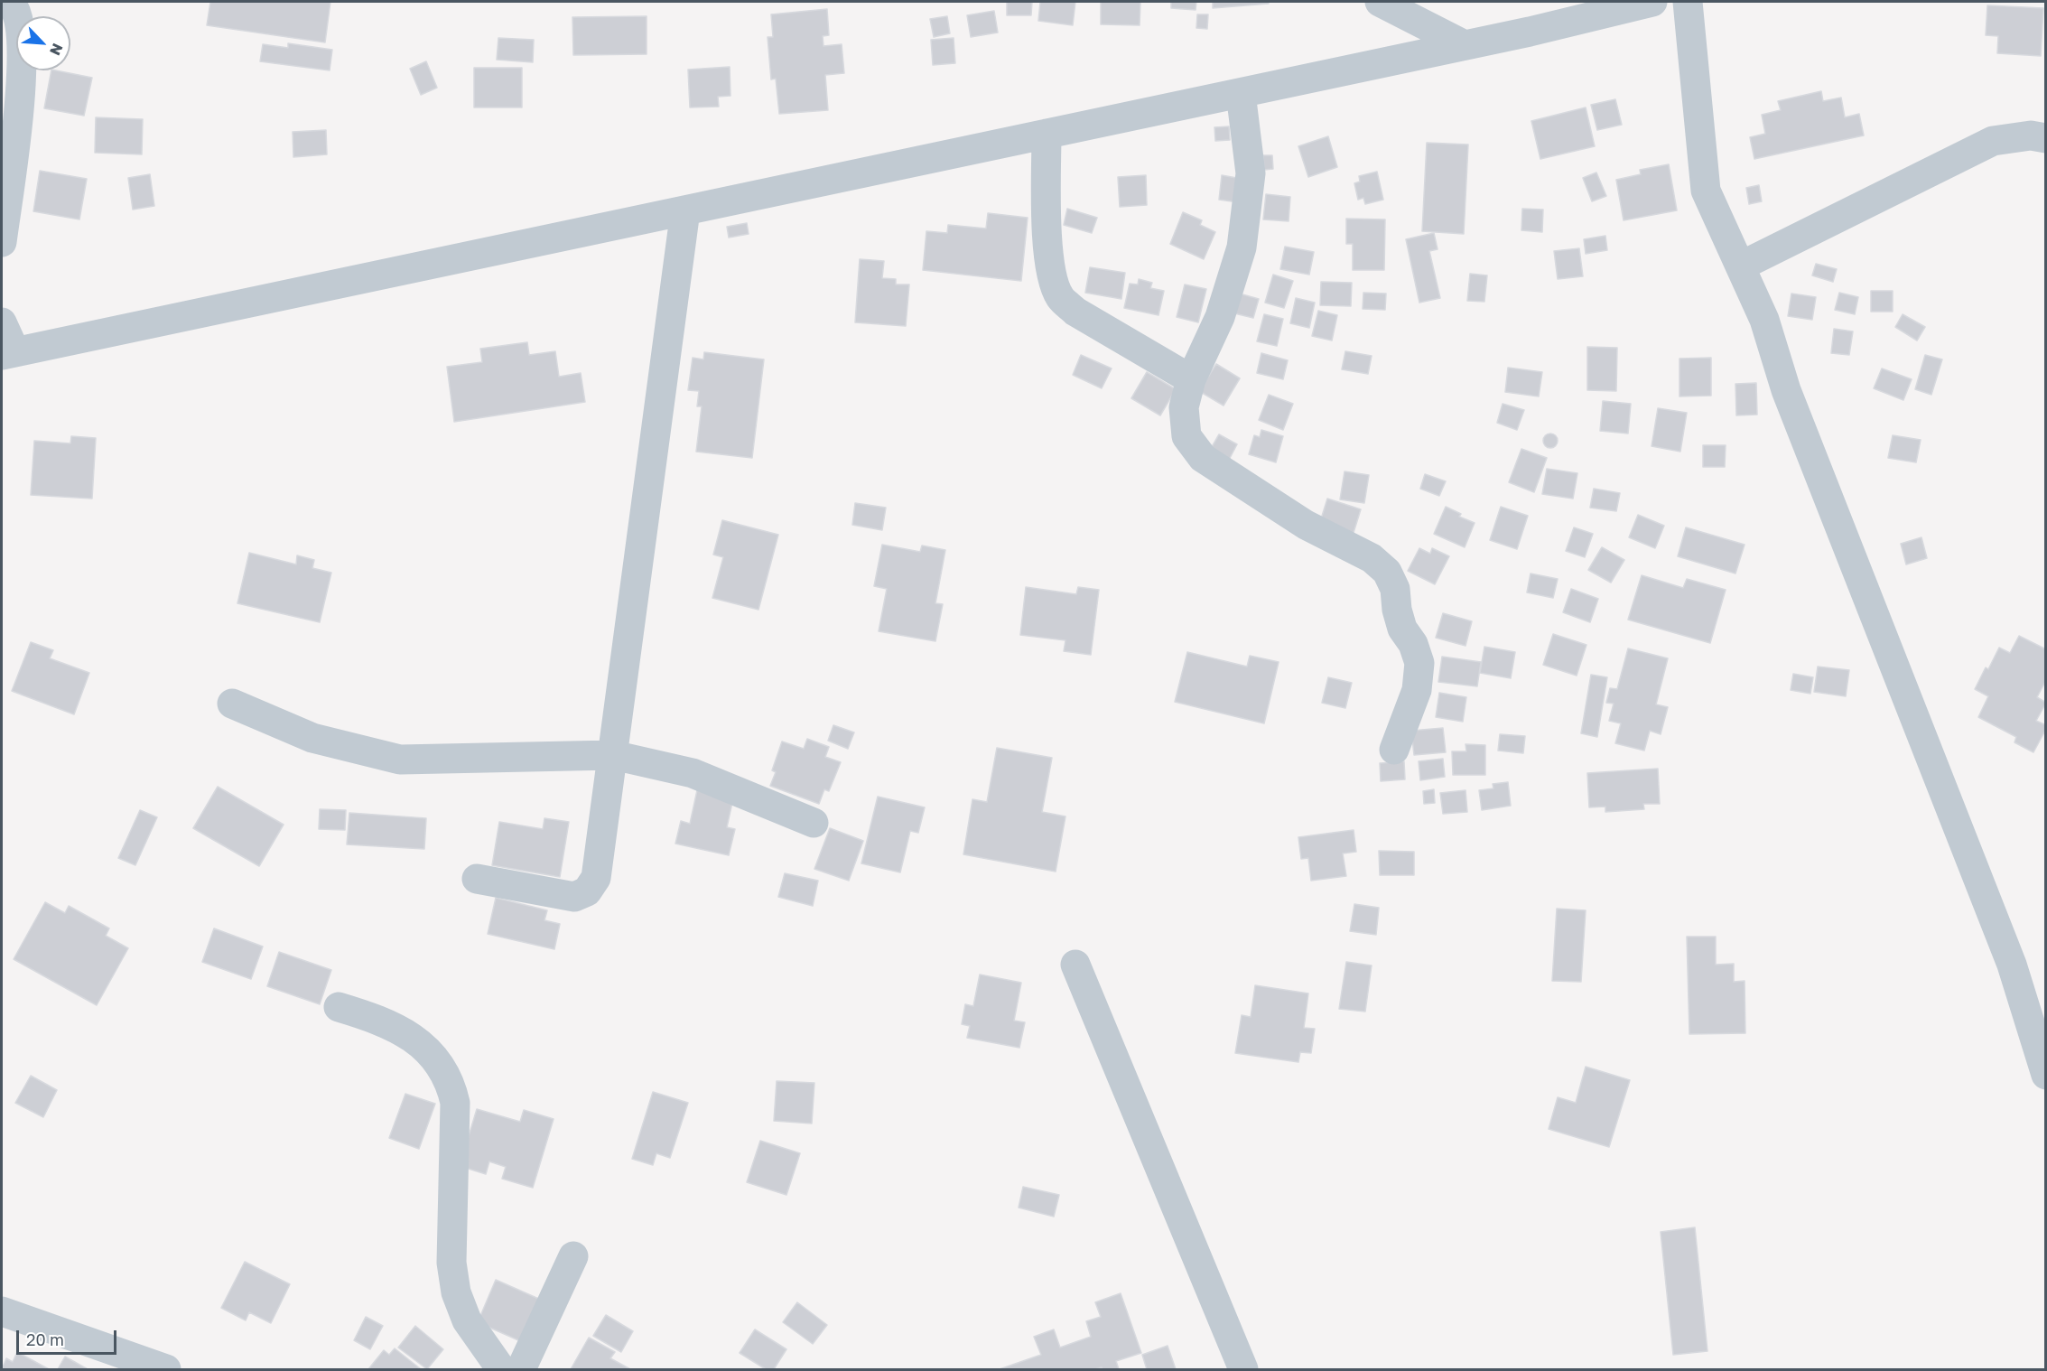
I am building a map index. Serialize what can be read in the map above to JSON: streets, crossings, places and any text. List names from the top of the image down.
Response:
{
  "scale_bar": "20 m",
  "north": "bottom right"
}
